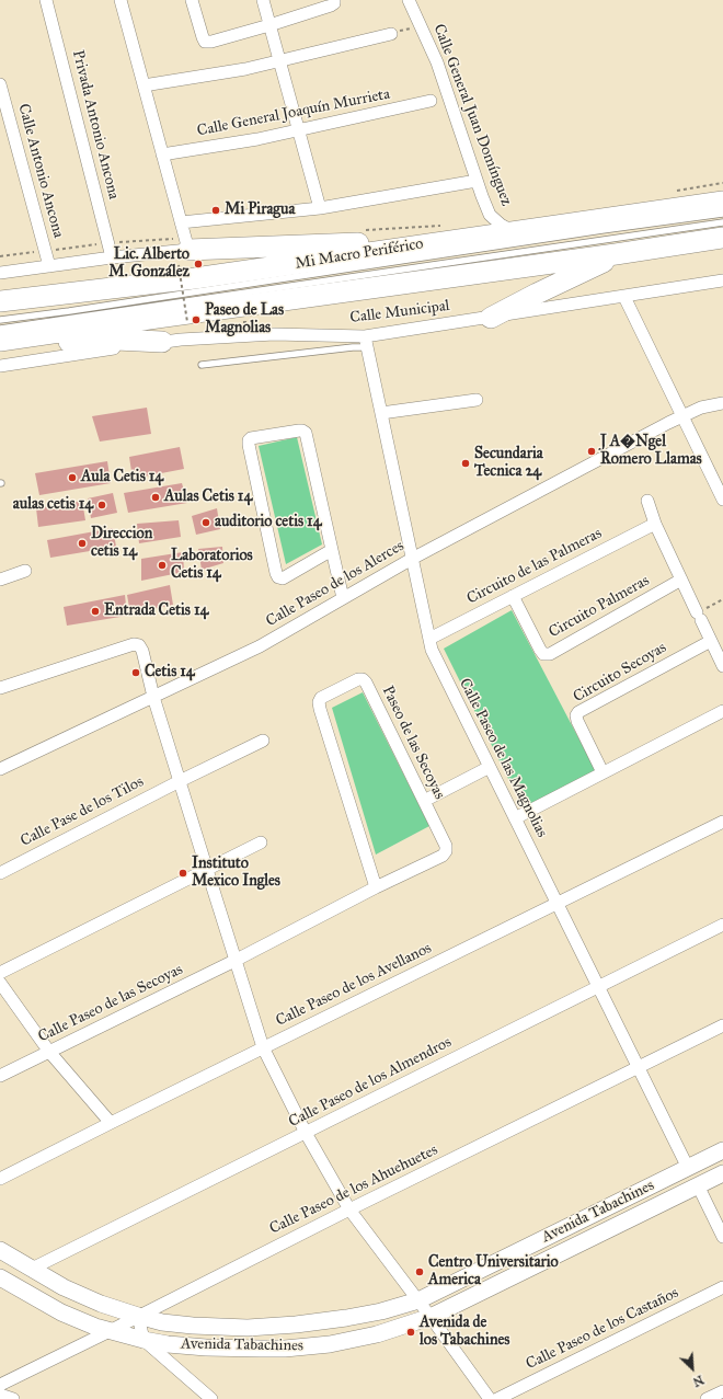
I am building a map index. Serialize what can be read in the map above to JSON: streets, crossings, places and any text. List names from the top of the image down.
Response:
{
  "streets": {
    "street": [
      "Calle General Joaquín Murrieta",
      "Calle General Juan Domínguez",
      "Privada Antonio Ancona",
      "Calle Antonio Ancona",
      "Calle Municipal",
      "Circuito de las Palmeras",
      "Calle Paseo de los Alerces",
      "Circuito Palmeras",
      "Circuito Secoyas",
      "Paseo de las Secoyas",
      "Calle Paseo de las Magnolias",
      "Calle Pase de los Tilos",
      "Calle Paseo de los Avellanos",
      "Calle Paseo de las Secoyas",
      "Calle Paseo de los Almendros",
      "Calle Paseo de los Ahuehuetes",
      "Avenida Tabachines",
      "Calle Paseo de los Castaños"
    ],
    "lane": ["Mi Macro Periférico"]
  },
  "crossings": [
    ["Calle Municipal", "Calle Paseo de las Magnolias"],
    ["Circuito de las Palmeras", "Circuito Palmeras"],
    ["Circuito de las Palmeras", "Calle Paseo de las Magnolias"],
    ["Calle Paseo de los Alerces", "Calle Paseo de las Magnolias"],
    ["Paseo de las Secoyas", "Calle Paseo de las Secoyas"],
    ["Calle Paseo de las Magnolias", "Calle Paseo de los Avellanos"],
    ["Calle Paseo de las Magnolias", "Calle Paseo de los Almendros"],
    ["Calle Paseo de las Magnolias", "Calle Paseo de los Ahuehuetes"],
    ["Calle Paseo de las Magnolias", "Avenida Tabachines"],
    ["Calle Paseo de los Almendros", "Avenida Tabachines"],
    ["Calle Paseo de los Ahuehuetes", "Avenida Tabachines"]
  ],
  "places": [
    "Mi Piragua",
    "Lic. Alberto M. González",
    "Paseo de Las Magnolias",
    "J A�Ngel Romero Llamas",
    "Secundaria Tecnica 24",
    "Aula Cetis 14",
    "Aulas Cetis 14",
    "aulas cetis 14",
    "auditorio cetis 14",
    "Direccion cetis 14",
    "Laboratorios Cetis 14",
    "Entrada Cetis 14",
    "Cetis 14",
    "Instituto Mexico Ingles",
    "Centro Universitario America",
    "Avenida de los Tabachines"
  ],
  "north": "bottom right"
}
